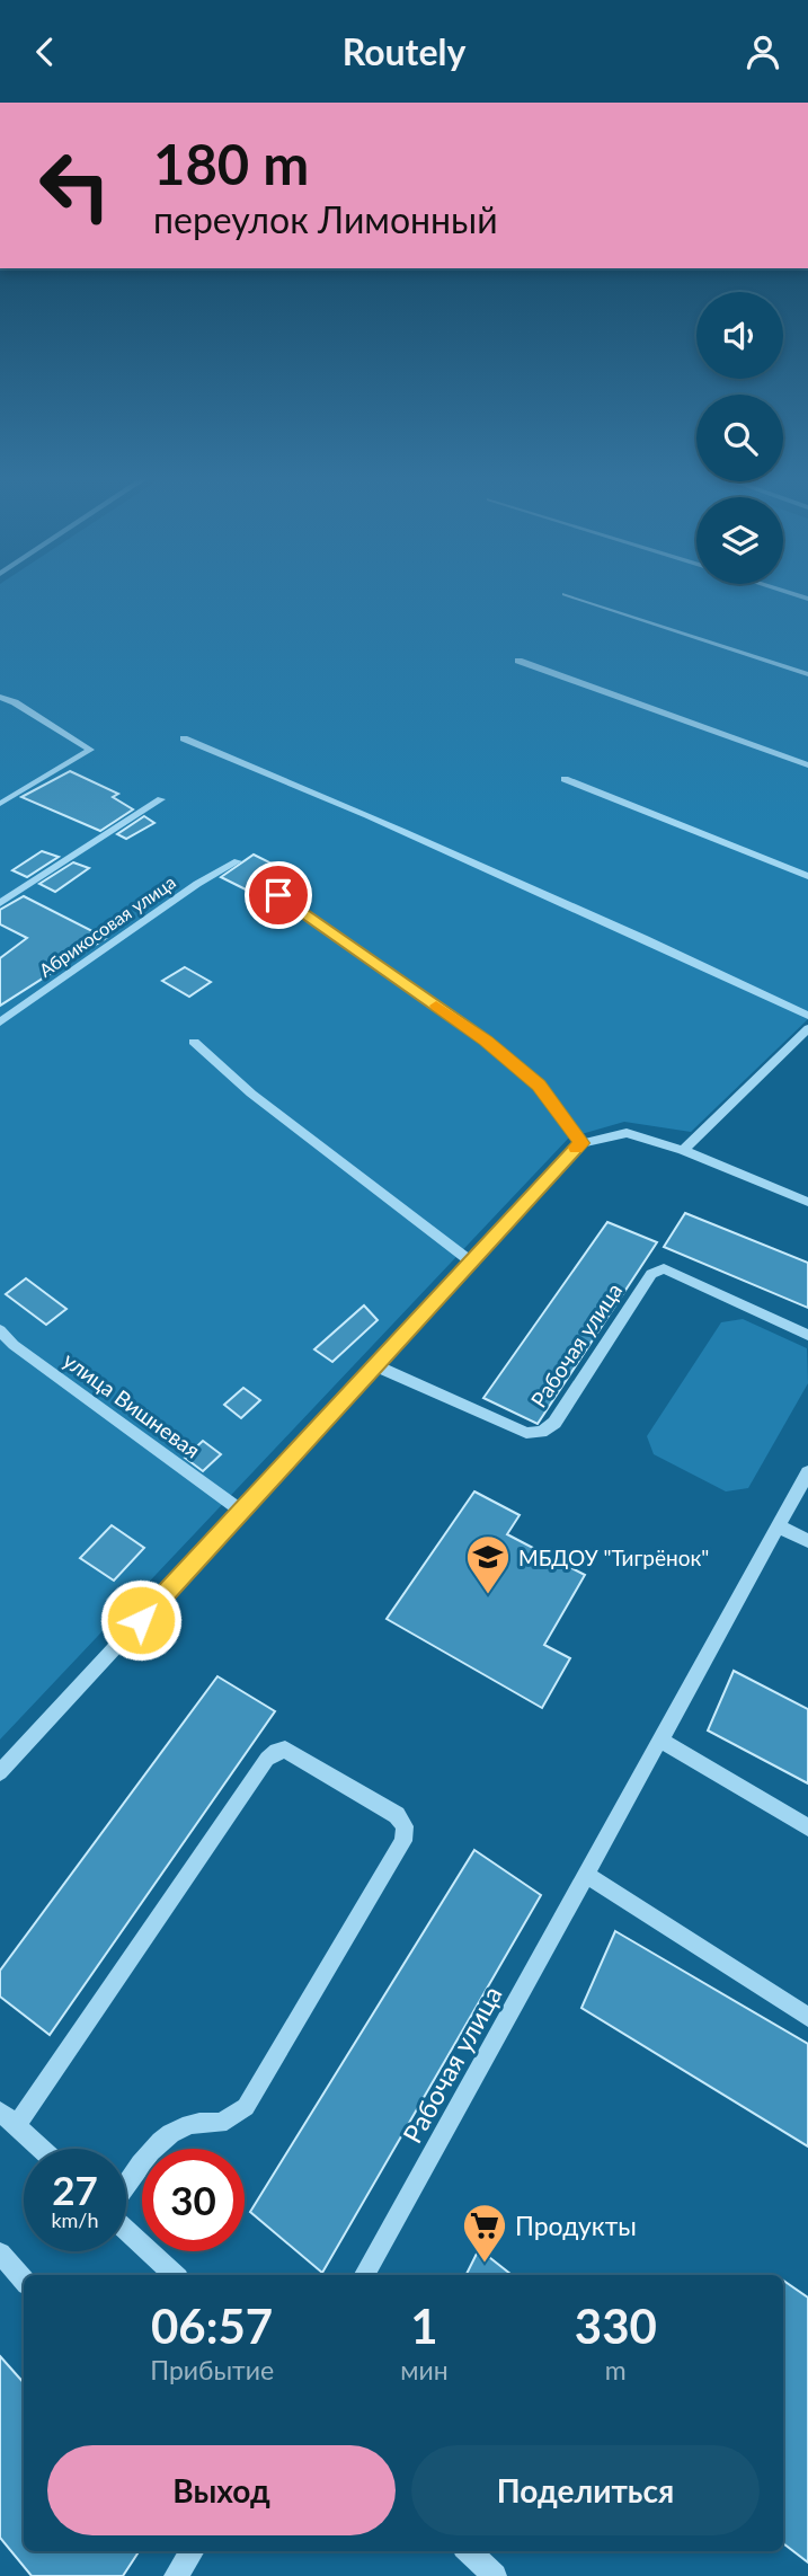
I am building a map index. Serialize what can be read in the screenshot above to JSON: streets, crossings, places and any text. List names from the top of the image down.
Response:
{
  "streets": {
    "street": ["Абрикосовая улица", "Рабочая улица", "улица Вишневая"]
  },
  "places": {
    "school or university": ["МБДОУ \"Тигрёнок\""],
    "supermarket": ["Продукты"]
  },
  "page": {
    "header": "Routely",
    "turn": ["180 m", "переулок Лимонный"],
    "speed": "27 km/h",
    "limit": "30",
    "eta": [
      "06:57",
      "Прибытие",
      "1",
      "мин",
      "330",
      "m"
    ],
    "buttons": ["Выход", "Поделиться"]
  }
}
